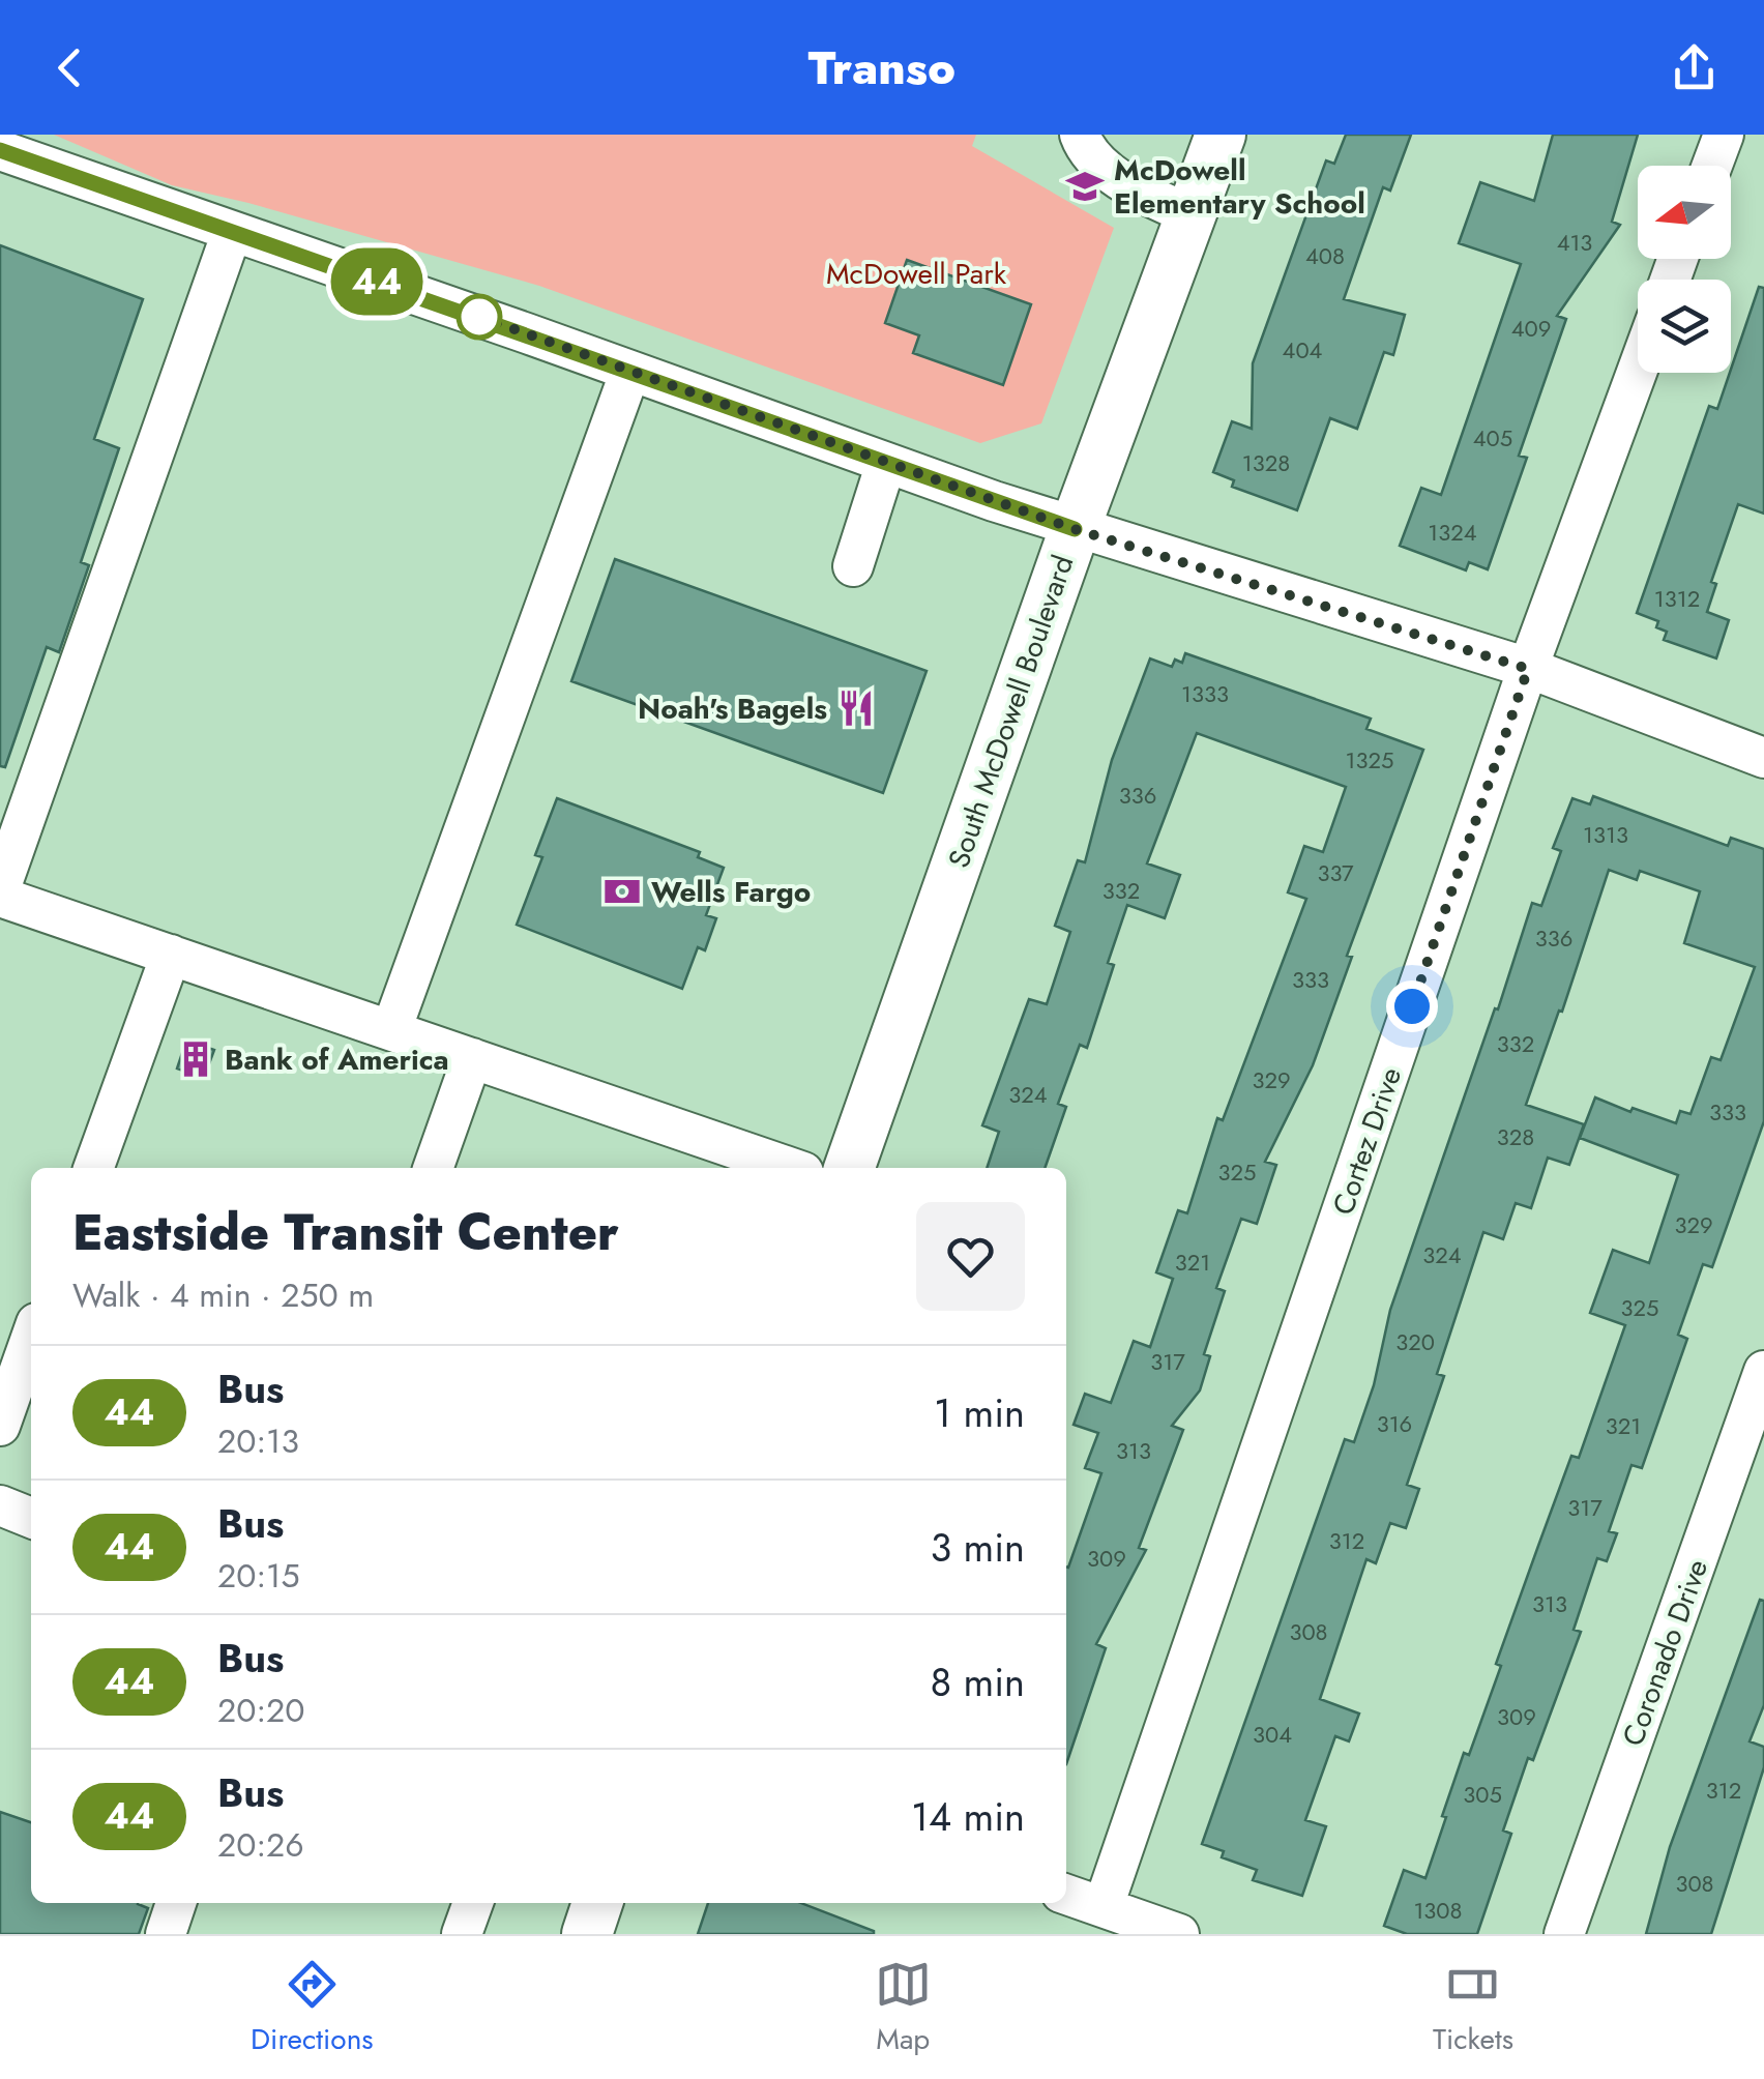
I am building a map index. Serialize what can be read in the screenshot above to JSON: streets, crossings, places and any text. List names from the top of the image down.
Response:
{
  "streets": {
    "main road": ["South McDowell Boulevard"],
    "street": ["Cortez Drive", "Coronado Drive"]
  },
  "parks": ["McDowell Park"],
  "places": {
    "school or university": ["McDowell Elementary School"],
    "restaurant": ["Noah's Bagels"],
    "bank": ["Wells Fargo"],
    "building": ["Bank of America"]
  },
  "lines": ["bus line 44"],
  "house_numbers": [
    "413",
    "408",
    "409",
    "404",
    "405",
    "1328",
    "1324",
    "1312",
    "1333",
    "1325",
    "336",
    "1313",
    "337",
    "332",
    "336",
    "333",
    "332",
    "329",
    "324",
    "333",
    "328",
    "325",
    "329",
    "324",
    "321",
    "325",
    "320",
    "317",
    "316",
    "321",
    "313",
    "317",
    "312",
    "309",
    "313",
    "308",
    "309",
    "304",
    "312",
    "305",
    "308",
    "1308"
  ],
  "north": "left",
  "page": {
    "header": "Transo",
    "on_map": "44",
    "heading": ["Eastside Transit Center", "Walk · 4 min · 250 m"],
    "list": [
      {
        "mark": "44",
        "name": "Bus",
        "note": "20:13",
        "value": "1 min"
      },
      {
        "mark": "44",
        "name": "Bus",
        "note": "20:15",
        "value": "3 min"
      },
      {
        "mark": "44",
        "name": "Bus",
        "note": "20:20",
        "value": "8 min"
      },
      {
        "mark": "44",
        "name": "Bus",
        "note": "20:26",
        "value": "14 min"
      }
    ],
    "tabs": ["Directions", "Map", "Tickets"]
  }
}
